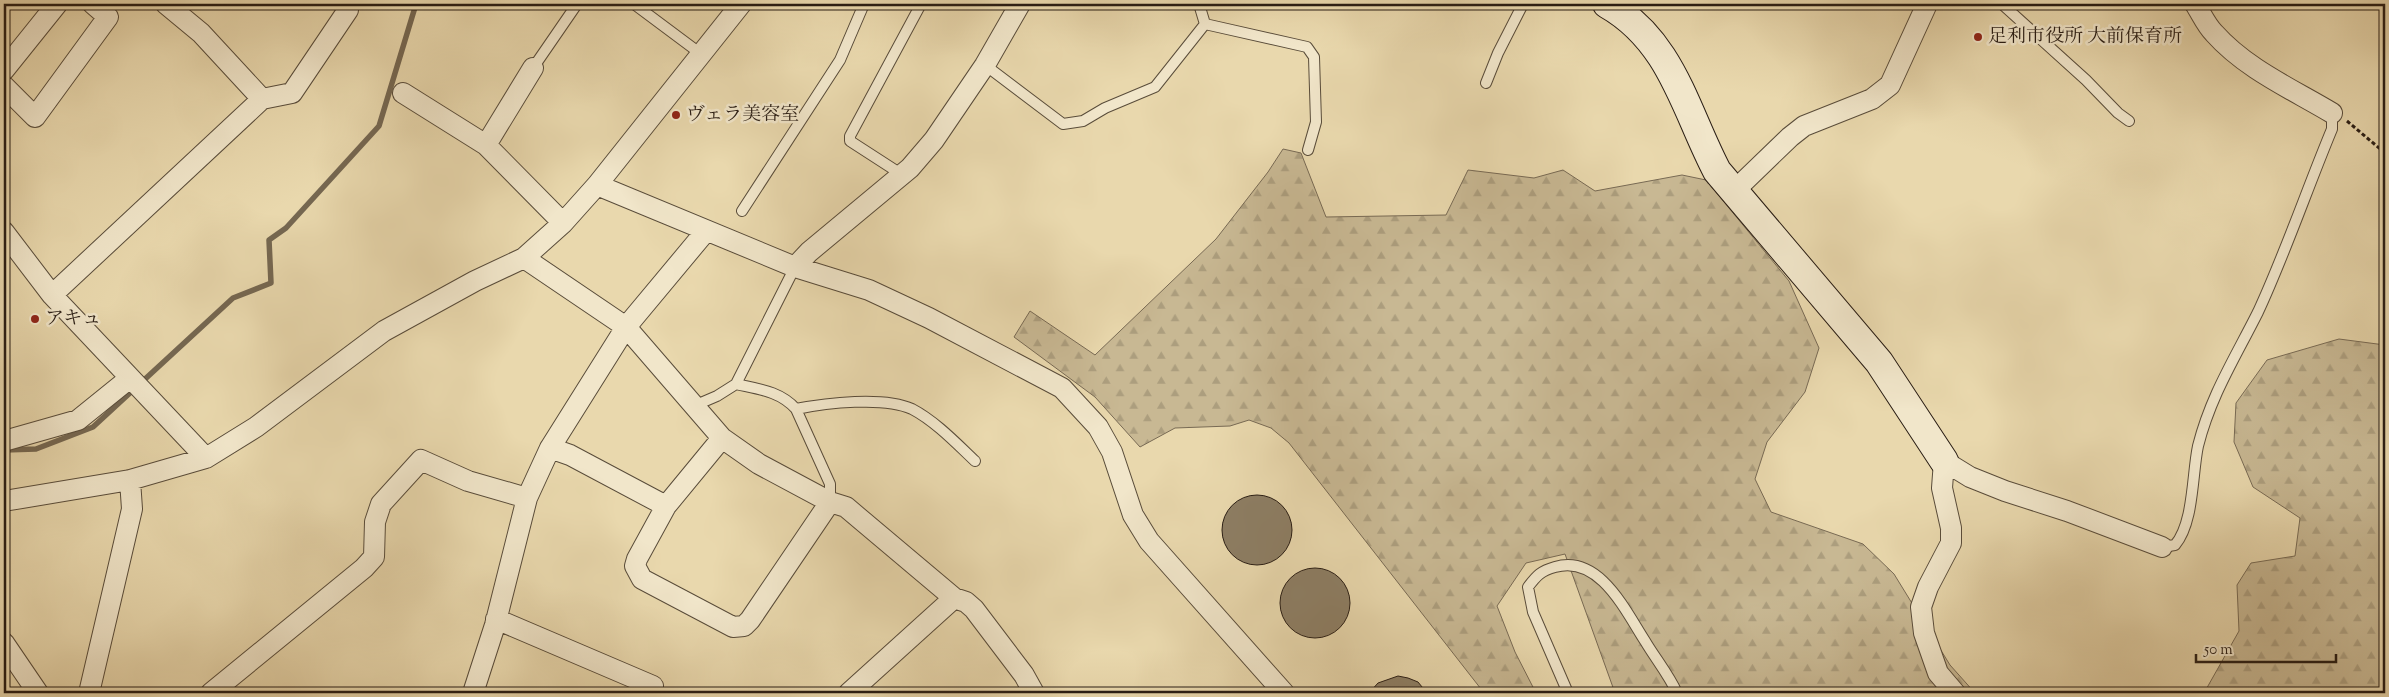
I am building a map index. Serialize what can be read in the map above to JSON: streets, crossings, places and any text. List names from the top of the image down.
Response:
{
  "places": ["足利市役所 大前保育所", "ヴェラ美容室", "アキュ"],
  "scale_bar": "50 m"
}
